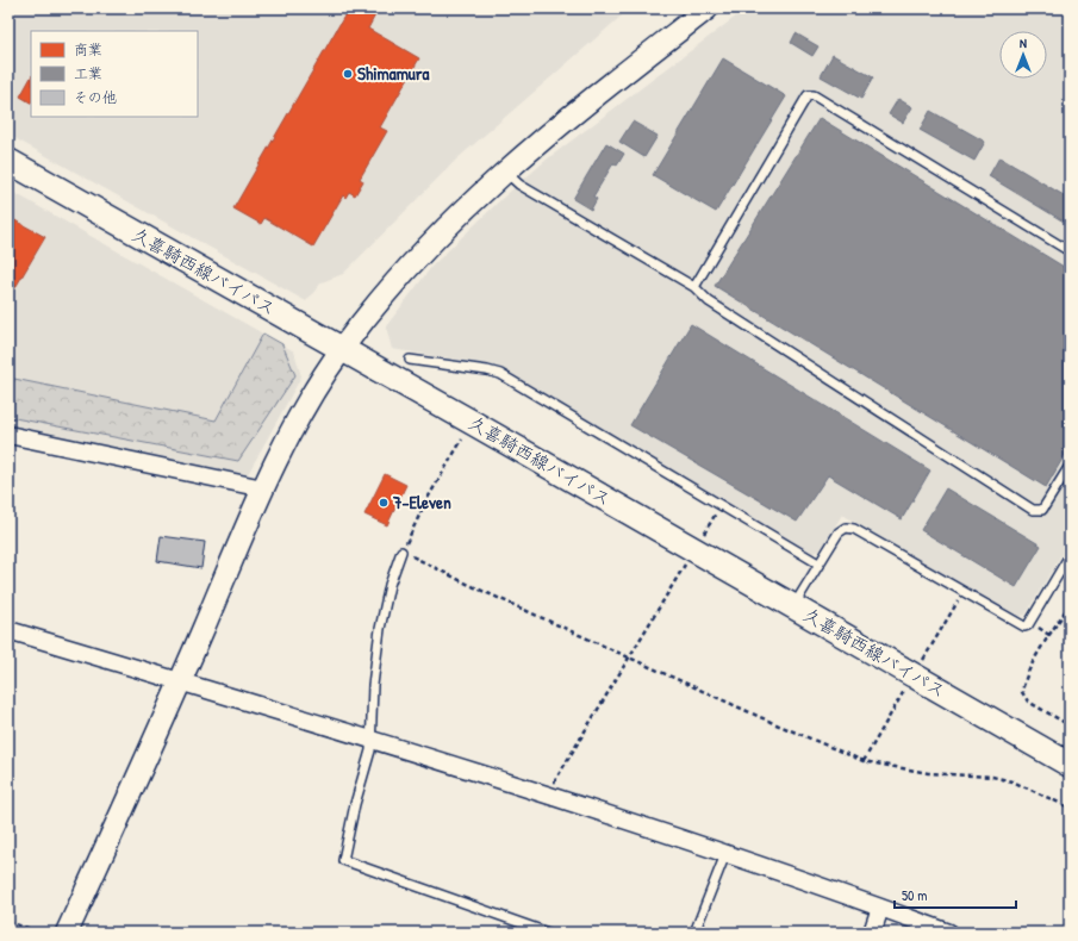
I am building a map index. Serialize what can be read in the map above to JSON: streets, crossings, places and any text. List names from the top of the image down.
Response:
{
  "streets": {
    "main road": ["久喜騎西線バイパス"]
  },
  "places": ["Shimamura", "7-Eleven"],
  "legend": ["商業", "工業", "その他"],
  "scale_bar": "50 m",
  "north": "top"
}
